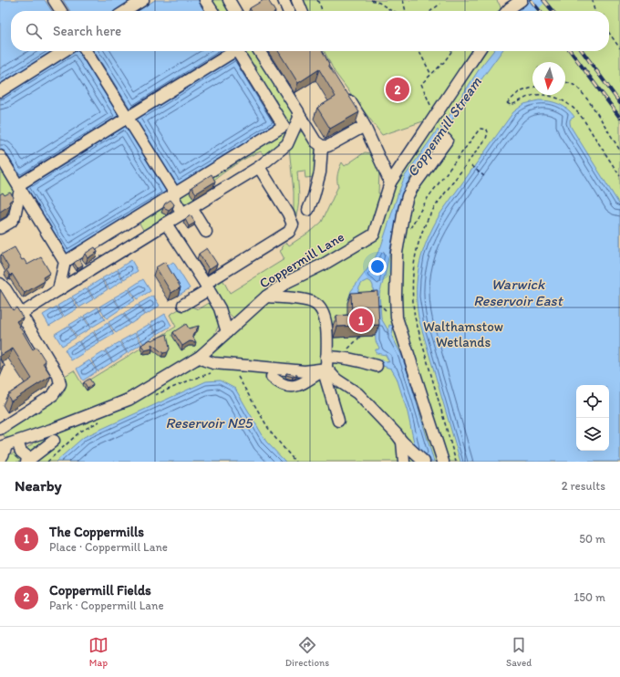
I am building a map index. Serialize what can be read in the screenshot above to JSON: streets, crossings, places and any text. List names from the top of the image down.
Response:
{
  "streets": {
    "street": ["Coppermill Lane"]
  },
  "water": ["Coppermill Stream", "Warwick Reservoir East", "Reservoir №5"],
  "parks": ["Walthamstow Wetlands"],
  "north": "bottom",
  "page": {
    "search": "Search here",
    "pins": ["2", "1"],
    "heading": ["Nearby", "2 results"],
    "list": [
      {
        "mark": "1",
        "name": "The Coppermills",
        "note": "Place · Coppermill Lane",
        "value": "50 m"
      },
      {
        "mark": "2",
        "name": "Coppermill Fields",
        "note": "Park · Coppermill Lane",
        "value": "150 m"
      }
    ],
    "nav": ["Map", "Directions", "Saved"]
  }
}
